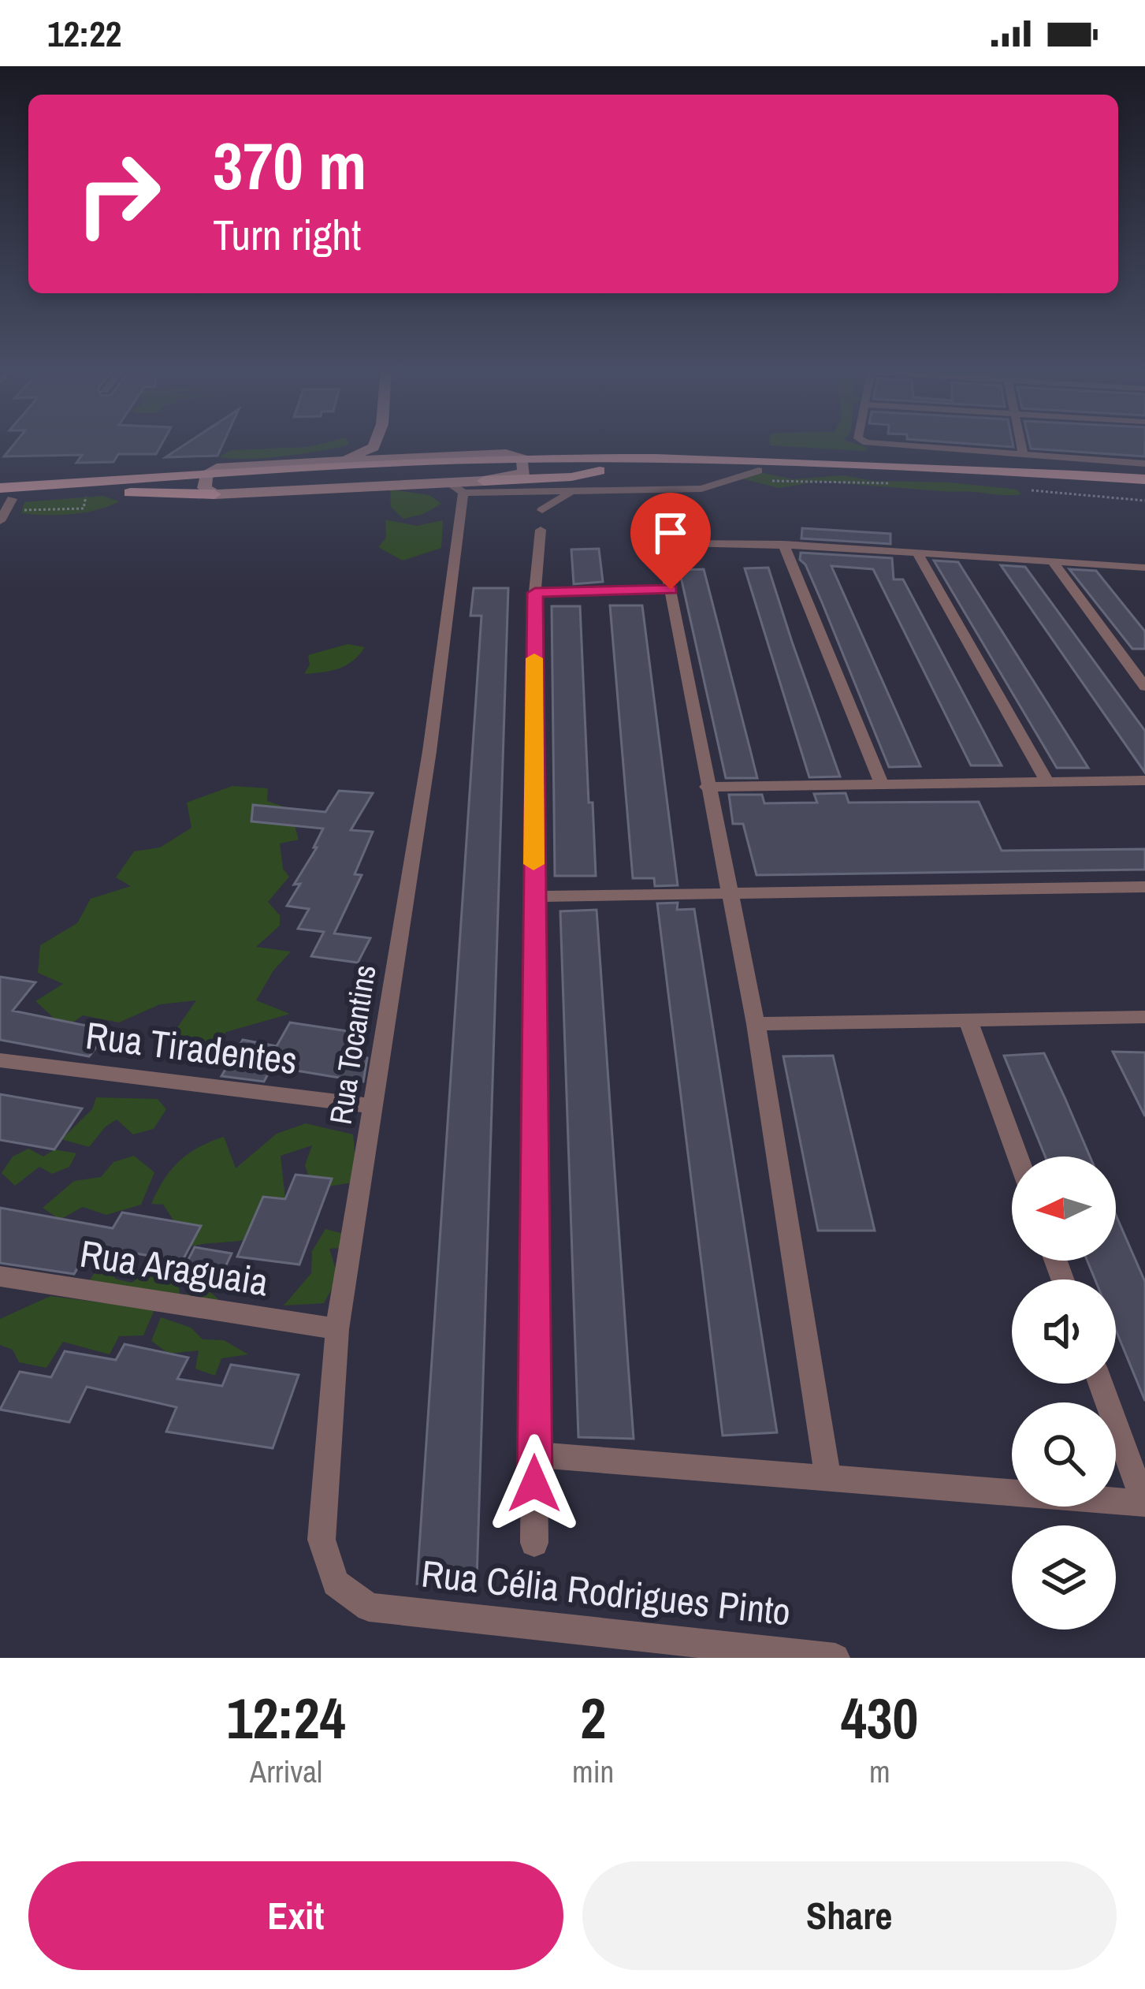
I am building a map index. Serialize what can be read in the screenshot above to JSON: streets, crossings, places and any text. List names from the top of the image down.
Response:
{
  "streets": {
    "street": [
      "Rua Tocantins",
      "Rua Tiradentes",
      "Rua Araguaia",
      "Rua Célia Rodrigues Pinto"
    ]
  },
  "crossings": [
    ["Rua Tocantins", "Rua Tiradentes"],
    ["Rua Tocantins", "Rua Araguaia"],
    ["Rua Tocantins", "Rua Célia Rodrigues Pinto"]
  ],
  "north": "left",
  "page": {
    "status": "12:22",
    "turn": ["370 m", "Turn right"],
    "eta": [
      "12:24",
      "Arrival",
      "2",
      "min",
      "430",
      "m"
    ],
    "buttons": ["Exit", "Share"]
  }
}
